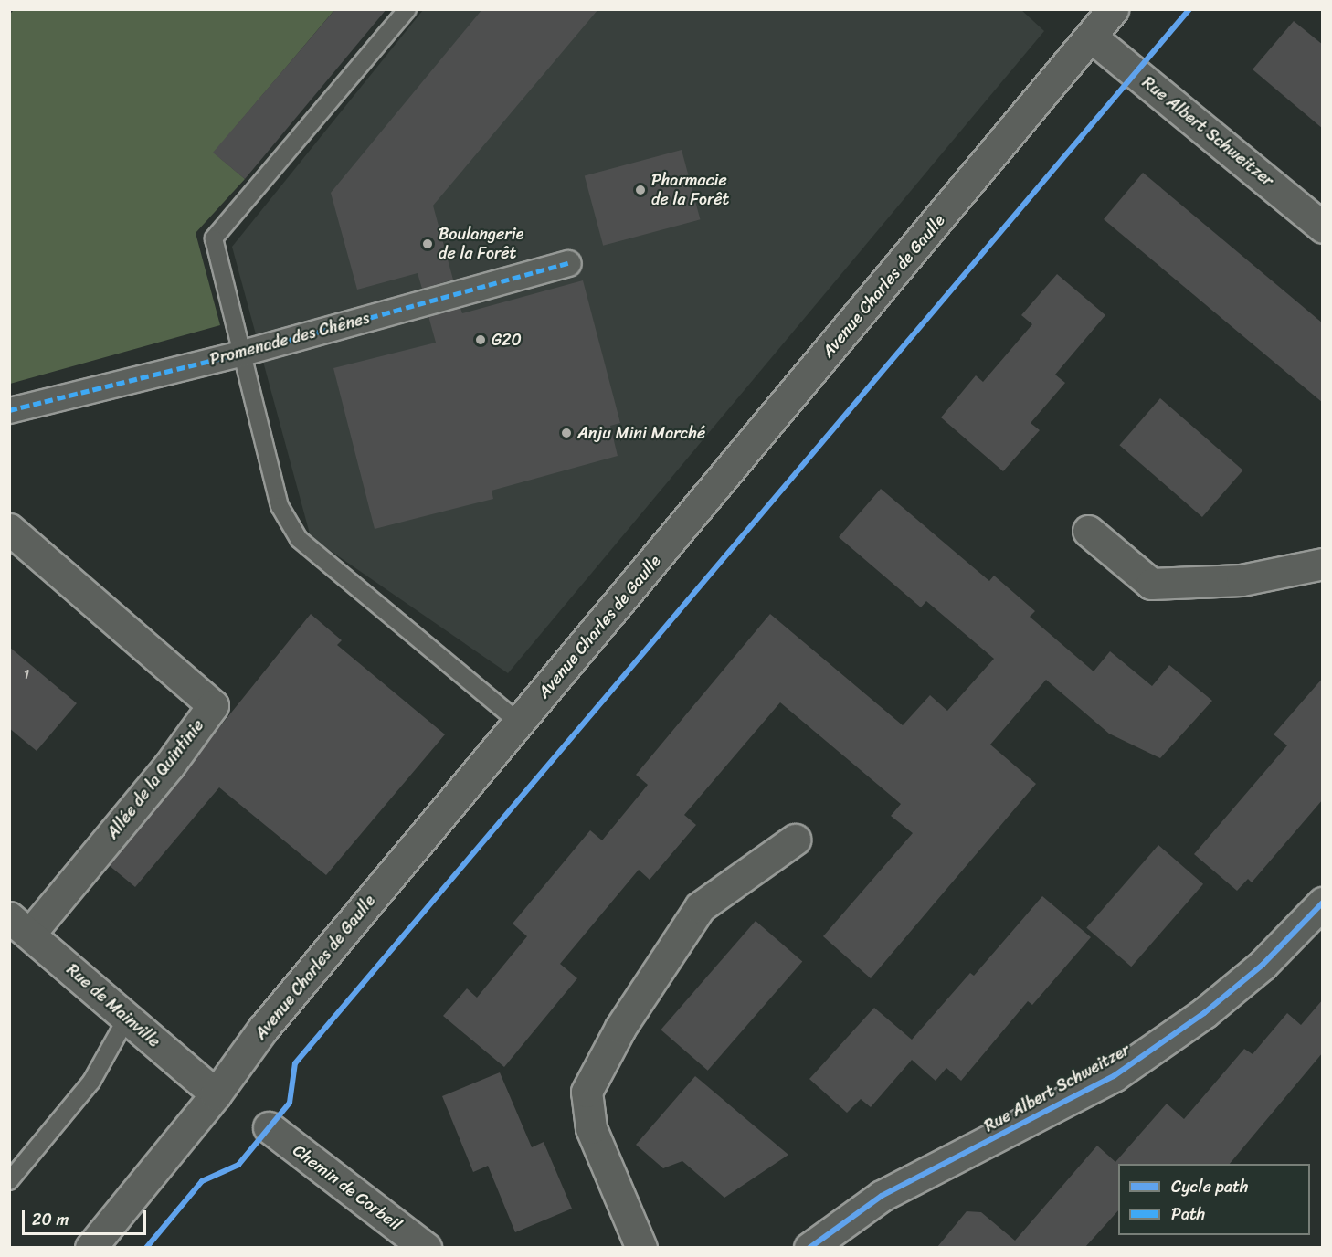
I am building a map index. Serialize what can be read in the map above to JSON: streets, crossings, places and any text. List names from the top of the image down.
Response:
{
  "streets": {
    "street": [
      "Rue Albert Schweitzer",
      "Avenue Charles de Gaulle",
      "Promenade des Chênes",
      "Allée de la Quintinie",
      "Rue de Mainville",
      "Chemin de Corbeil"
    ]
  },
  "crossings": [
    ["Rue Albert Schweitzer", "Avenue Charles de Gaulle"],
    ["Avenue Charles de Gaulle", "Rue de Mainville"],
    ["Allée de la Quintinie", "Rue de Mainville"]
  ],
  "places": [
    "Pharmacie de la Forêt",
    "Boulangerie de la Forêt",
    "G20",
    "Anju Mini Marché"
  ],
  "house_numbers": ["1"],
  "legend": ["Cycle path", "Path"],
  "scale_bar": "20 m"
}
